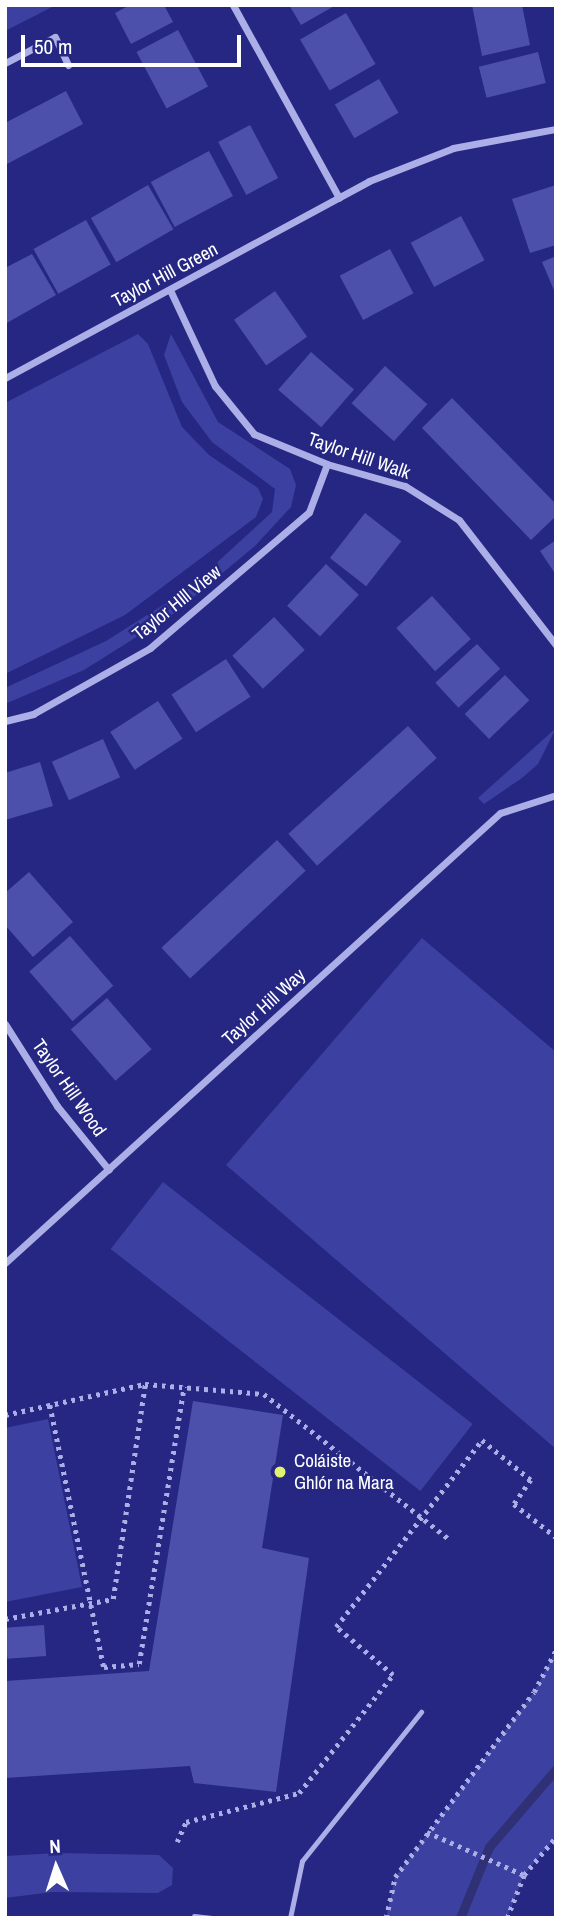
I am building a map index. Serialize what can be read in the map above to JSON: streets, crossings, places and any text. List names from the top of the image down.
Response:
{
  "streets": {
    "street": [
      "Taylor Hill Green",
      "Taylor Hill Walk",
      "Taylor HIll View",
      "Taylor Hill Way",
      "Taylor Hill Wood"
    ]
  },
  "crossings": [
    ["Taylor Hill Green", "Taylor Hill Walk"],
    ["Taylor Hill Walk", "Taylor HIll View"],
    ["Taylor Hill Way", "Taylor Hill Wood"]
  ],
  "places": ["Coláiste Ghlór na Mara"],
  "scale_bar": "50 m",
  "north": "top"
}
